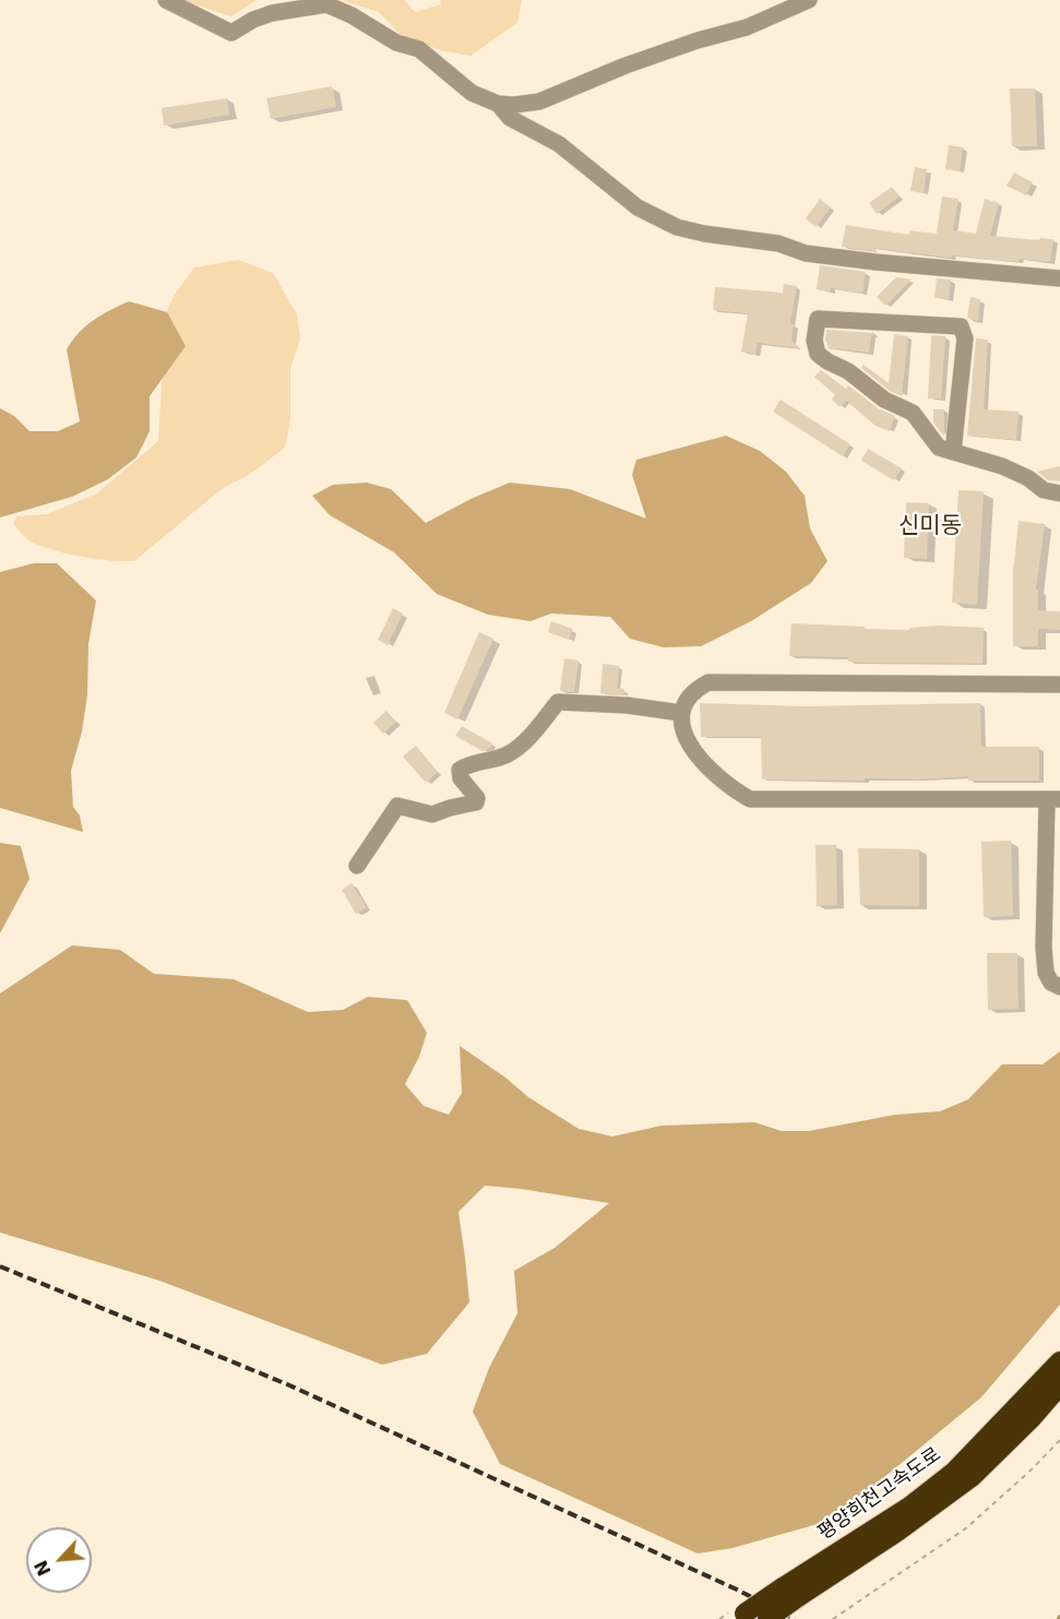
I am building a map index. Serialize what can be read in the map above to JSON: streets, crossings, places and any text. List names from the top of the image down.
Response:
{
  "streets": {
    "highway": ["평양희천고속도로"]
  },
  "districts": ["신미동"],
  "north": "bottom left"
}
